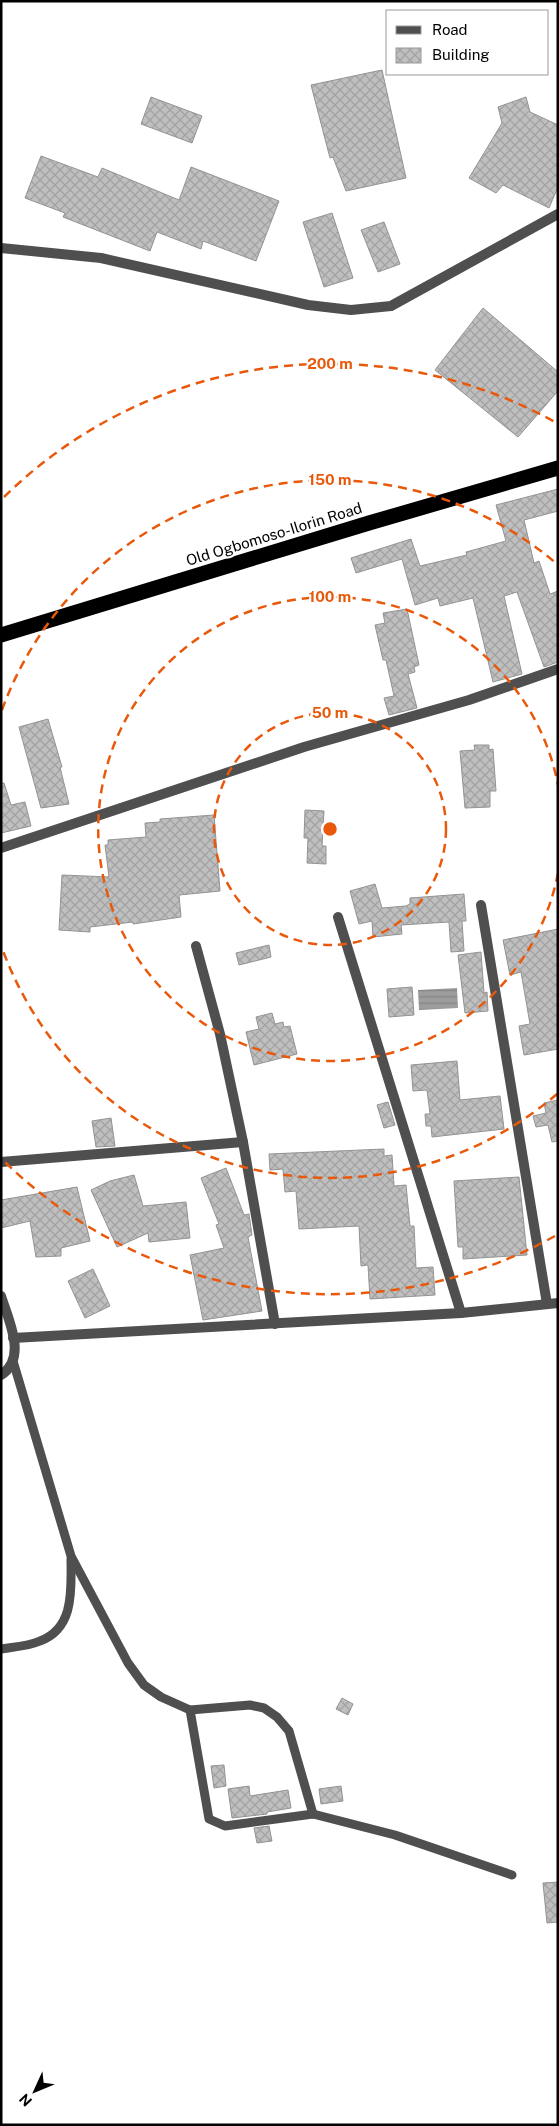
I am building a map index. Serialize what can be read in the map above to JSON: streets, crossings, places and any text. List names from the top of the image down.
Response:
{
  "streets": {
    "highway": ["Old Ogbomoso-Ilorin Road"]
  },
  "legend": ["Road", "Building"],
  "north": "bottom left",
  "rings": [
    "200 m",
    "150 m",
    "100 m",
    "50 m"
  ]
}
